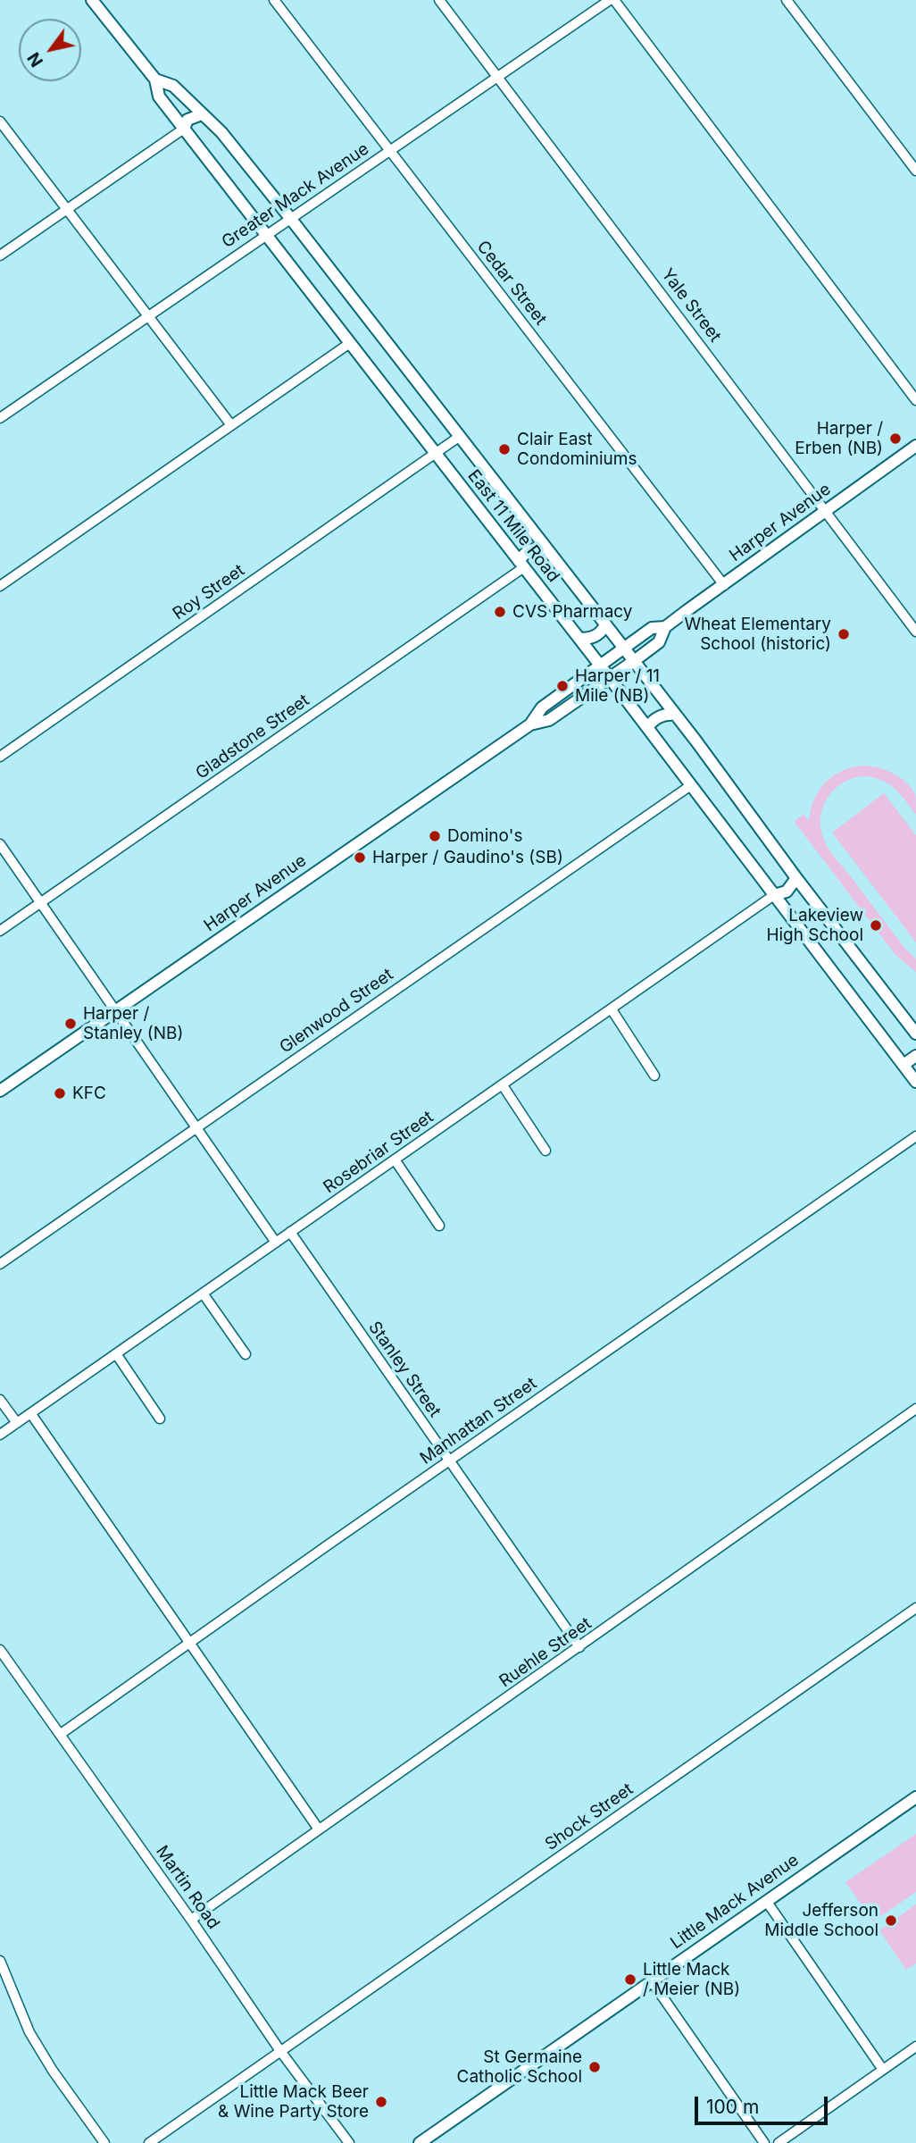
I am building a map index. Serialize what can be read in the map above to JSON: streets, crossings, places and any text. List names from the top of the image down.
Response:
{
  "streets": {
    "main road": ["Harper Avenue", "East 11 Mile Road", "Little Mack Avenue"],
    "street": [
      "Greater Mack Avenue",
      "Cedar Street",
      "Yale Street",
      "Roy Street",
      "Gladstone Street",
      "Glenwood Street",
      "Rosebriar Street",
      "Stanley Street",
      "Manhattan Street",
      "Ruehle Street",
      "Shock Street",
      "Martin Road"
    ]
  },
  "crossings": [
    ["Greater Mack Avenue", "Cedar Street"],
    ["Greater Mack Avenue", "Yale Street"],
    ["Greater Mack Avenue", "East 11 Mile Road"],
    ["Cedar Street", "Harper Avenue"],
    ["Yale Street", "Harper Avenue"],
    ["Harper Avenue", "East 11 Mile Road"],
    ["East 11 Mile Road", "Roy Street"],
    ["East 11 Mile Road", "Gladstone Street"],
    ["East 11 Mile Road", "Glenwood Street"],
    ["East 11 Mile Road", "Rosebriar Street"],
    ["Rosebriar Street", "Stanley Street"],
    ["Stanley Street", "Manhattan Street"],
    ["Stanley Street", "Ruehle Street"],
    ["Manhattan Street", "Martin Road"],
    ["Ruehle Street", "Martin Road"],
    ["Shock Street", "Martin Road"]
  ],
  "places": [
    "Harper / Erben (NB)",
    "Clair East Condominiums",
    "CVS Pharmacy",
    "Wheat Elementary School (historic)",
    "Harper / 11 Mile (NB)",
    "Domino's",
    "Harper / Gaudino's (SB)",
    "Lakeview High School",
    "Harper / Stanley (NB)",
    "KFC",
    "Jefferson Middle School",
    "Little Mack / Meier (NB)",
    "St Germaine Catholic School",
    "Little Mack Beer & Wine Party Store"
  ],
  "scale_bar": "100 m",
  "north": "bottom left"
}
